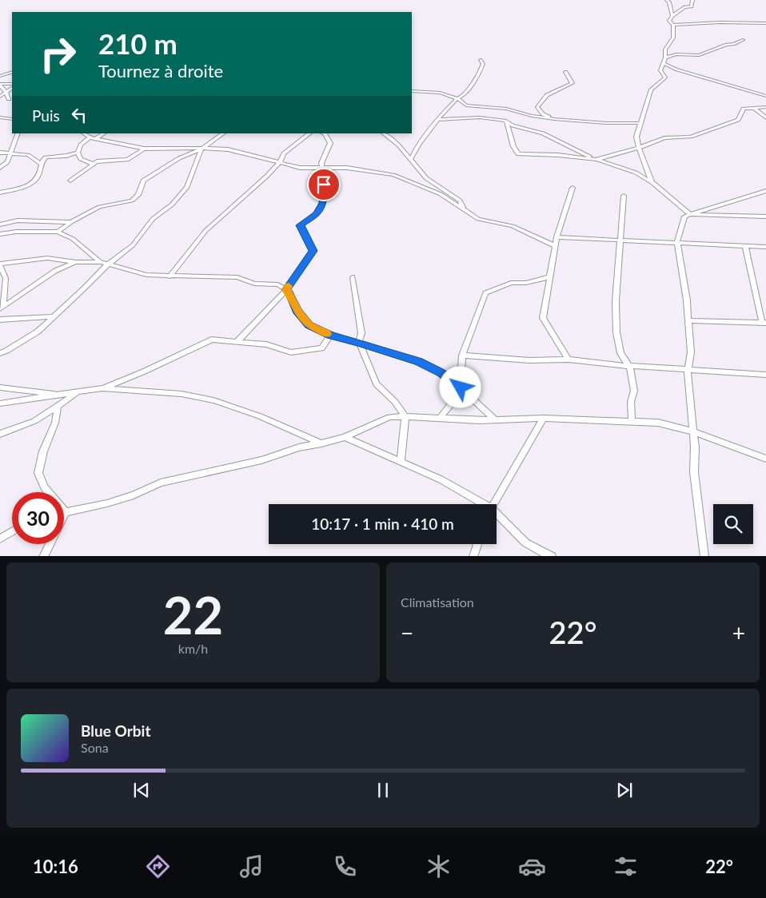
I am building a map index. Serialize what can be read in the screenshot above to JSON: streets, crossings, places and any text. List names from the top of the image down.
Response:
{
  "page": {
    "turn": ["210 m", "Tournez à droite"],
    "then": "Puis",
    "limit": "30",
    "trip": "10:17 · 1 min · 410 m",
    "tile": [
      ["22", "km/h"],
      "Climatisation"
    ],
    "heat": ["−", "22°", "+"],
    "song": ["Blue Orbit", "Sona"],
    "tabs": ["10:16", "22°"]
  }
}
